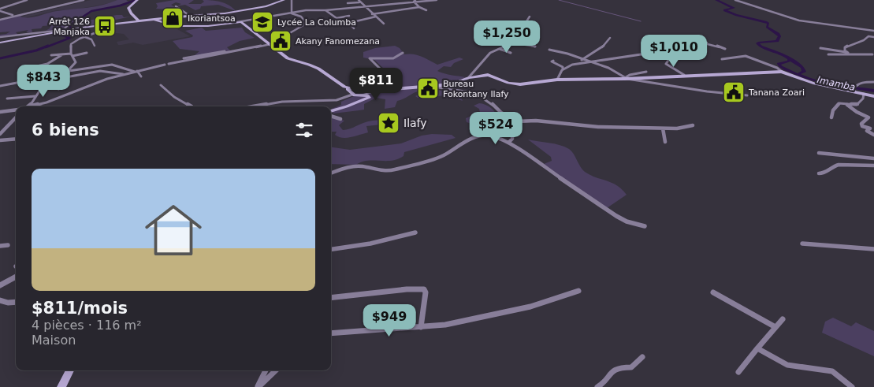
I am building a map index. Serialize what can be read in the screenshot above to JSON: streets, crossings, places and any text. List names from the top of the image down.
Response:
{
  "water": ["Imamba"],
  "places": {
    "shop": ["Ikoriantsoa"],
    "school or university": ["Lycée La Columba"],
    "bus stop": ["Arrêt 126 Manjaka"],
    "public building": ["Akany Fanomezana", "Bureau Fokontany Ilafy", "Tanana Zoari"],
    "place": ["Ilafy"]
  },
  "page": {
    "price": [
      "$1,250",
      "$1,010",
      "$843",
      "$811",
      "$524",
      "$949"
    ],
    "heading": "6 biens",
    "list": [
      {
        "name": "$811/mois",
        "note": "4 pièces · 116 m² · Maison"
      }
    ]
  }
}
